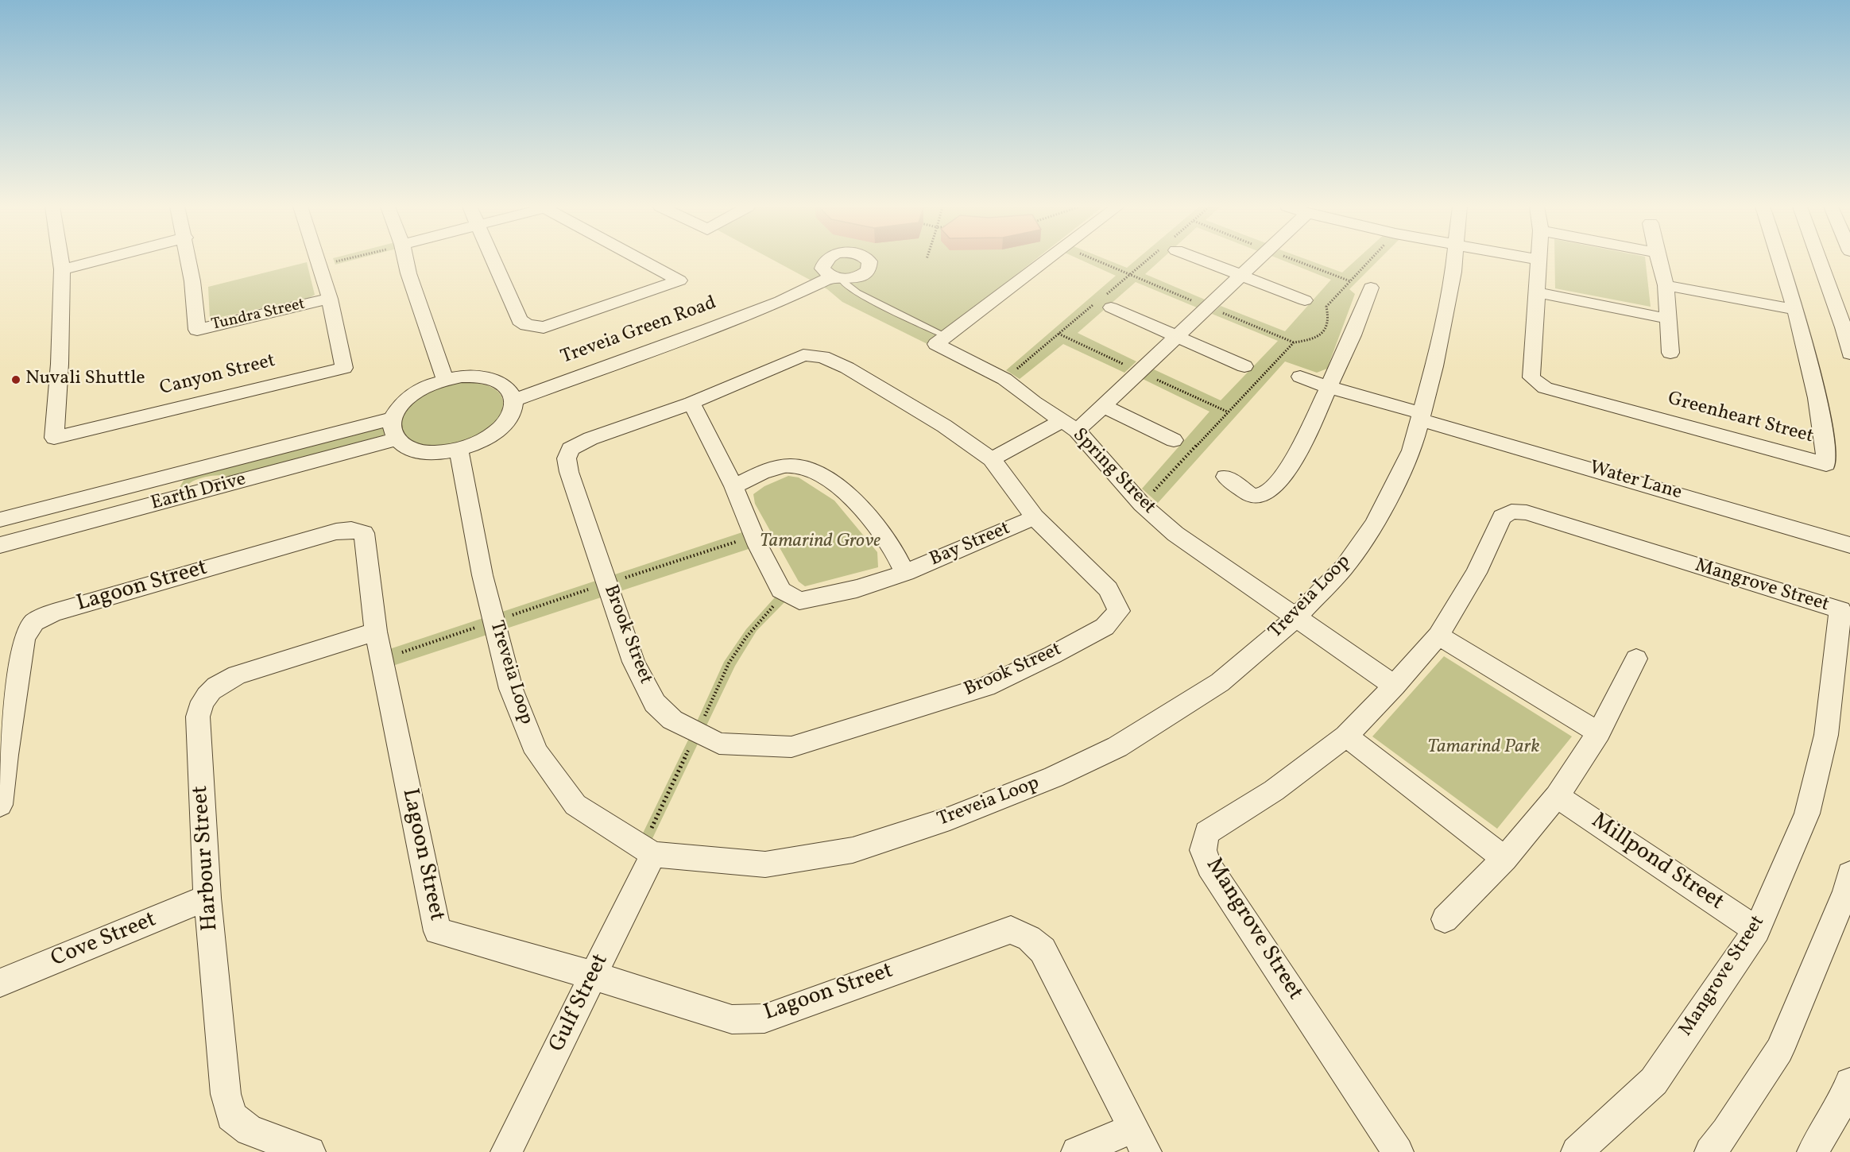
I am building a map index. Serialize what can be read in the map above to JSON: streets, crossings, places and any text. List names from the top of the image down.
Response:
{
  "streets": {
    "street": [
      "Tundra Street",
      "Treveia Green Road",
      "Canyon Street",
      "Greenheart Street",
      "Spring Street",
      "Water Lane",
      "Earth Drive",
      "Bay Street",
      "Mangrove Street",
      "Lagoon Street",
      "Treveia Loop",
      "Brook Street",
      "Harbour Street",
      "Millpond Street",
      "Cove Street",
      "Gulf Street"
    ]
  },
  "crossings": [
    ["Tundra Street", "Canyon Street"],
    ["Treveia Green Road", "Spring Street"],
    ["Treveia Green Road", "Earth Drive"],
    ["Treveia Green Road", "Treveia Loop"],
    ["Spring Street", "Treveia Loop"],
    ["Water Lane", "Treveia Loop"],
    ["Earth Drive", "Treveia Loop"],
    ["Bay Street", "Brook Street"],
    ["Mangrove Street", "Millpond Street"],
    ["Lagoon Street", "Harbour Street"],
    ["Lagoon Street", "Gulf Street"],
    ["Treveia Loop", "Gulf Street"],
    ["Harbour Street", "Cove Street"]
  ],
  "parks": ["Tamarind Grove", "Tamarind Park"],
  "places": ["Nuvali Shuttle"]
}
